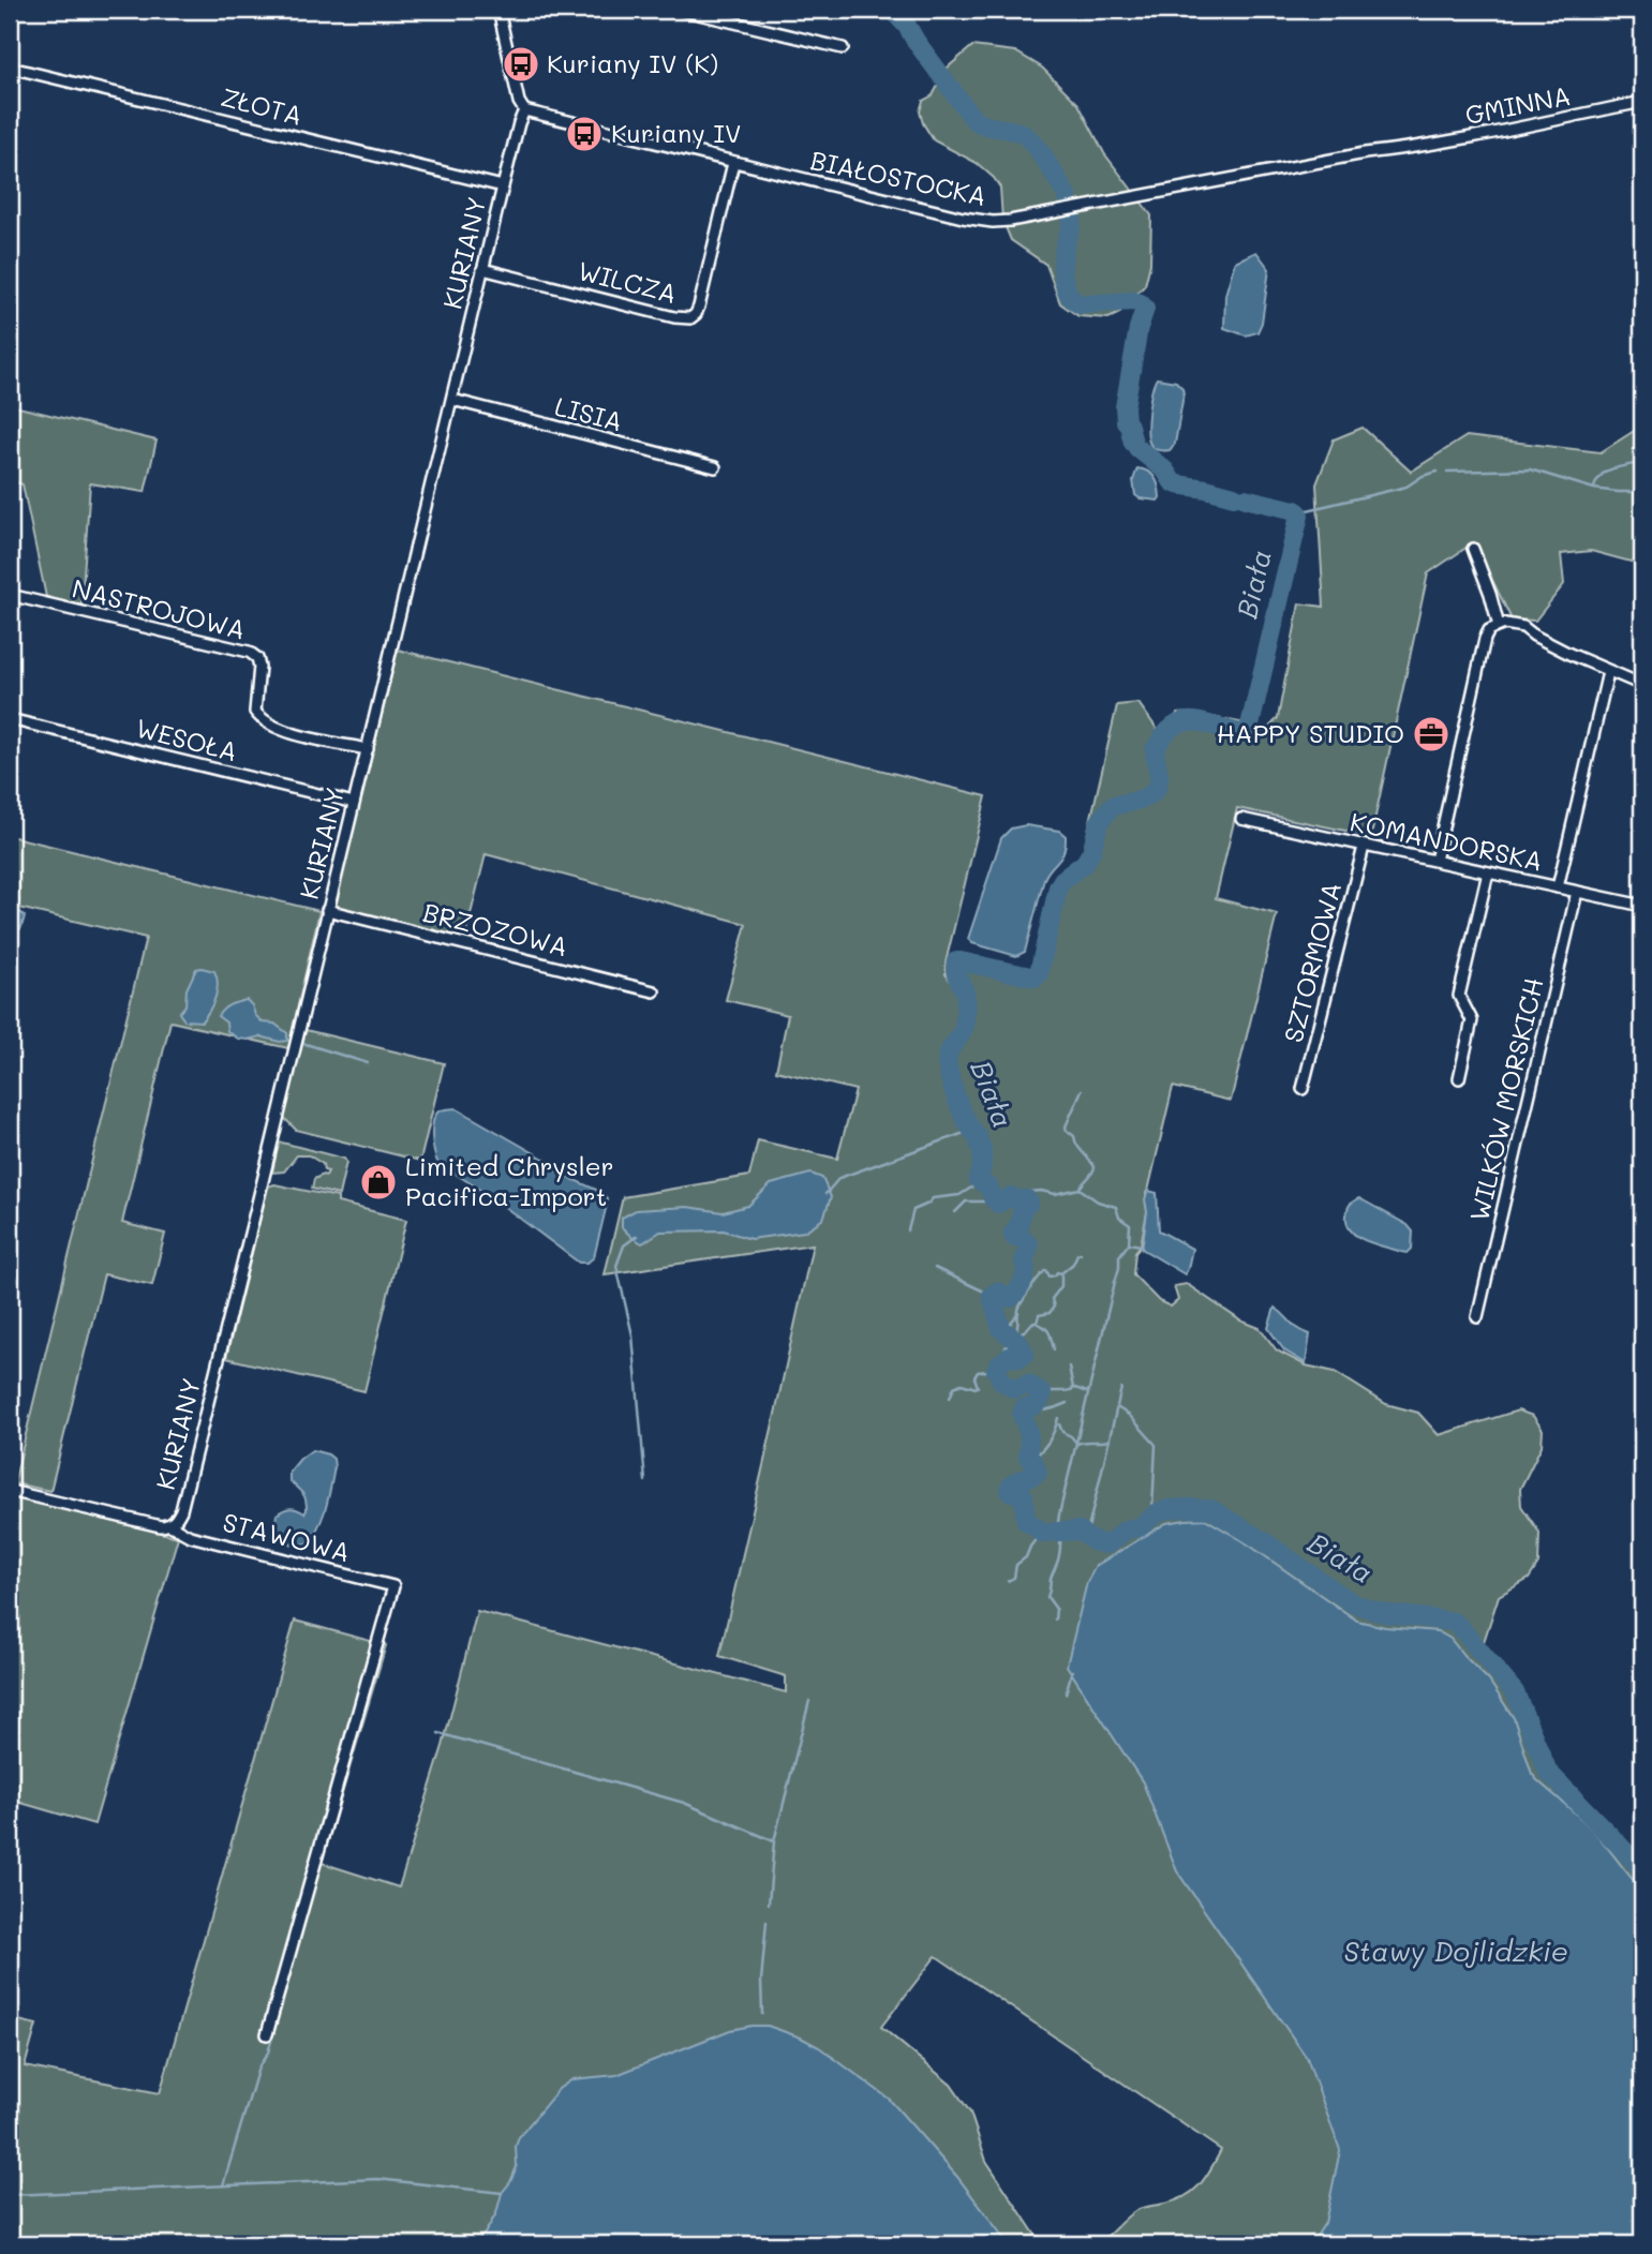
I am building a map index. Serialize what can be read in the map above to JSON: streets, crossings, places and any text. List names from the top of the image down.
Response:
{
  "streets": {
    "street": [
      "GMINNA",
      "ZŁOTA",
      "BIAŁOSTOCKA",
      "KURIANY",
      "WILCZA",
      "LISIA",
      "NASTROJOWA",
      "WESOŁA",
      "KOMANDORSKA",
      "BRZOZOWA",
      "SZTORMOWA",
      "WILKÓW MORSKICH",
      "STAWOWA"
    ]
  },
  "crossings": [
    ["GMINNA", "BIAŁOSTOCKA"],
    ["ZŁOTA", "KURIANY"],
    ["BIAŁOSTOCKA", "KURIANY"],
    ["BIAŁOSTOCKA", "WILCZA"],
    ["KURIANY", "WILCZA"],
    ["KURIANY", "LISIA"],
    ["KURIANY", "NASTROJOWA"],
    ["KURIANY", "WESOŁA"],
    ["KURIANY", "BRZOZOWA"],
    ["KURIANY", "STAWOWA"],
    ["KOMANDORSKA", "SZTORMOWA"],
    ["KOMANDORSKA", "WILKÓW MORSKICH"]
  ],
  "water": ["Biała", "Stawy Dojlidzkie"],
  "places": {
    "bus stop": ["Kuriany IV (K)", "Kuriany IV"],
    "office": ["HAPPY STUDIO"],
    "shop": ["Limited Chrysler Pacifica-Import"]
  }
}
